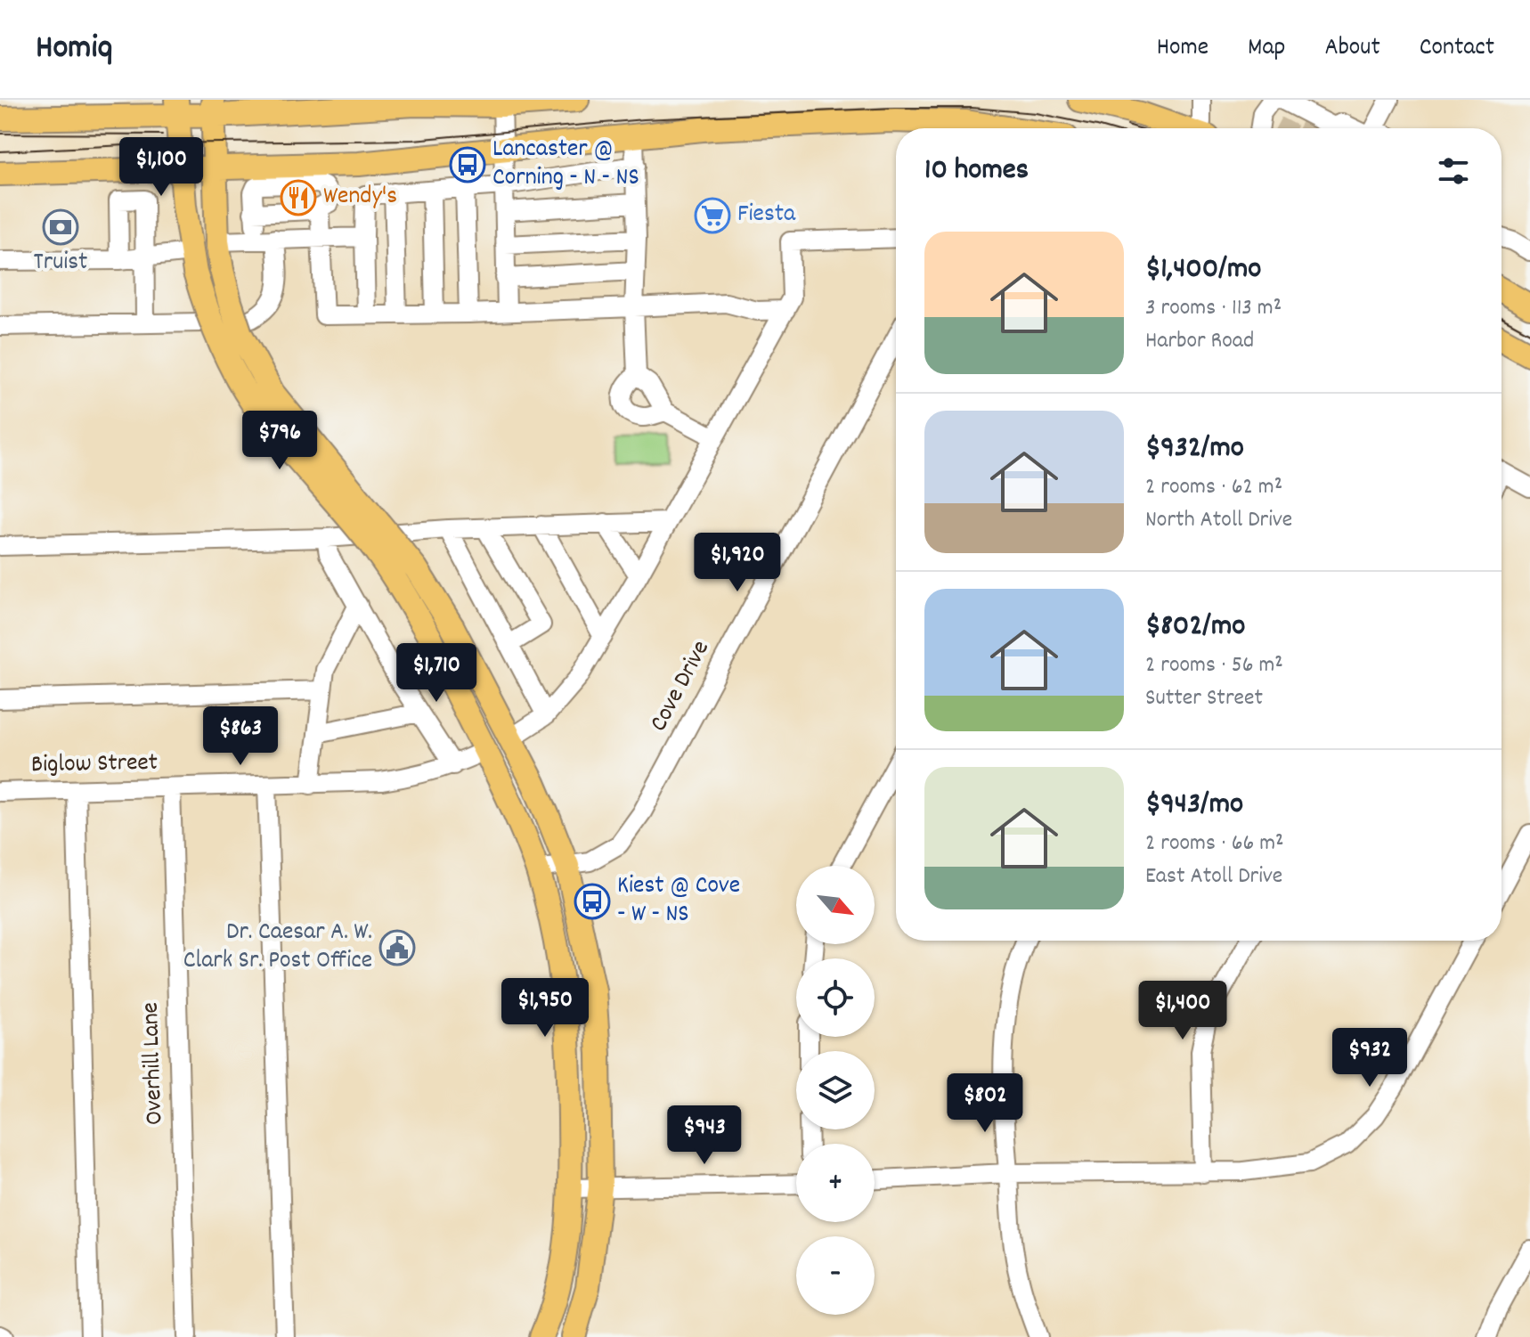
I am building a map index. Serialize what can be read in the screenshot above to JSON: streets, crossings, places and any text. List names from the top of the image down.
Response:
{
  "streets": {
    "street": ["Cove Drive", "Biglow Street", "Overhill Lane"]
  },
  "crossings": [
    ["Biglow Street", "Overhill Lane"]
  ],
  "places": {
    "bus stop": ["Lancaster @ Corning - N - NS", "Kiest @ Cove - W - NS"],
    "restaurant": ["Wendy's"],
    "supermarket": ["Fiesta"],
    "bank": ["Truist"],
    "public building": ["Dr. Caesar A. W. Clark Sr. Post Office"]
  },
  "north": "bottom right",
  "page": {
    "header": "Homiq",
    "nav": [
      "Home",
      "Map",
      "About",
      "Contact"
    ],
    "heading": "10 homes",
    "price": [
      "$1,100",
      "$796",
      "$1,920",
      "$1,710",
      "$863",
      "$1,950",
      "$1,400",
      "$932",
      "$802",
      "$943"
    ],
    "list": [
      {
        "name": "$1,400/mo",
        "note": "3 rooms · 113 m² · Harbor Road"
      },
      {
        "name": "$932/mo",
        "note": "2 rooms · 62 m² · North Atoll Drive"
      },
      {
        "name": "$802/mo",
        "note": "2 rooms · 56 m² · Sutter Street"
      },
      {
        "name": "$943/mo",
        "note": "2 rooms · 66 m² · East Atoll Drive"
      }
    ],
    "map_buttons": ["+", "−"]
  }
}
